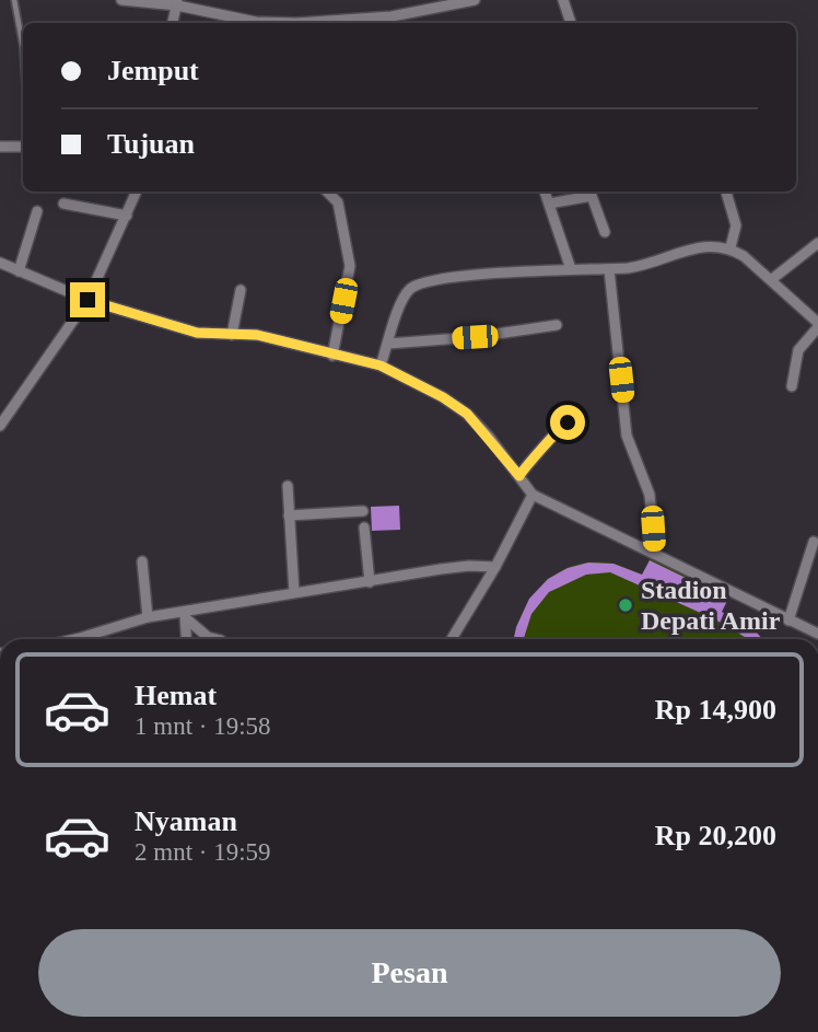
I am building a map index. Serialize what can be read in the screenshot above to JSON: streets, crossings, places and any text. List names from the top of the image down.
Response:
{
  "places": ["Stadion Depati Amir"],
  "page": {
    "banner": ["Jemput", "Tujuan"],
    "list": [
      {
        "name": "Hemat",
        "note": "1 mnt · 19:58",
        "value": "Rp 14,900"
      },
      {
        "name": "Nyaman",
        "note": "2 mnt · 19:59",
        "value": "Rp 20,200"
      }
    ],
    "buttons": "Pesan"
  }
}
